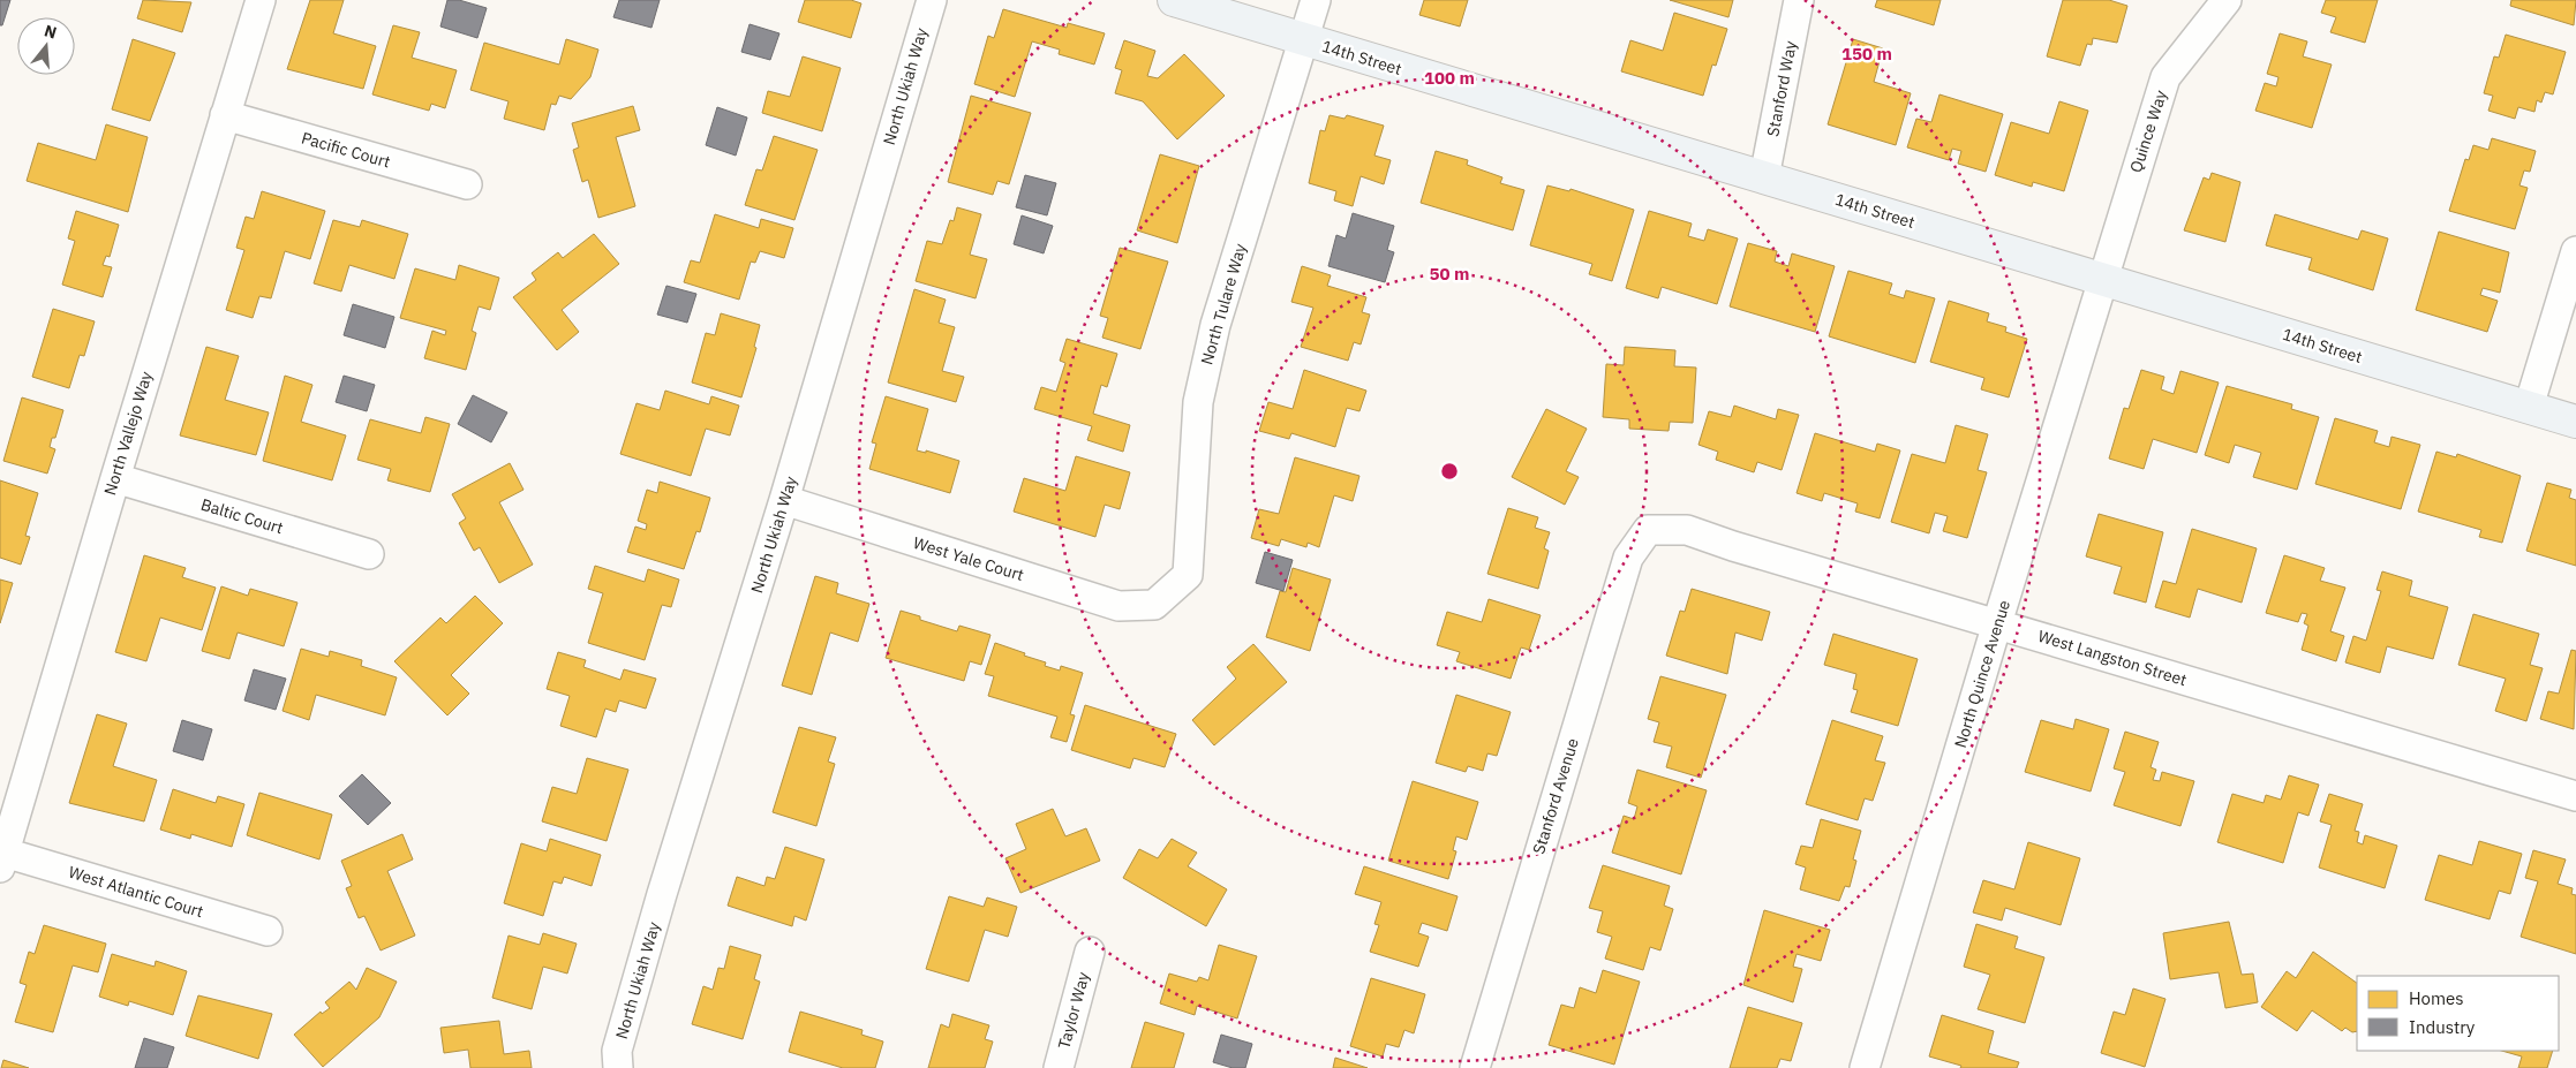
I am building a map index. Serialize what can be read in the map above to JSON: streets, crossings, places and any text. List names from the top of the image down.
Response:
{
  "streets": {
    "street": [
      "14th Street",
      "North Ukiah Way",
      "Stanford Way",
      "Quince Way",
      "Pacific Court",
      "North Tulare Way",
      "North Vallejo Way",
      "Baltic Court",
      "West Yale Court",
      "West Langston Street",
      "North Quince Avenue",
      "Stanford Avenue",
      "West Atlantic Court",
      "Taylor Way"
    ]
  },
  "crossings": [
    ["14th Street", "Stanford Way"],
    ["14th Street", "Quince Way"],
    ["14th Street", "North Tulare Way"],
    ["14th Street", "North Quince Avenue"],
    ["North Ukiah Way", "West Yale Court"],
    ["Quince Way", "North Quince Avenue"],
    ["Pacific Court", "North Vallejo Way"],
    ["North Tulare Way", "West Yale Court"],
    ["North Vallejo Way", "Baltic Court"],
    ["North Vallejo Way", "West Atlantic Court"],
    ["West Langston Street", "North Quince Avenue"],
    ["West Langston Street", "Stanford Avenue"]
  ],
  "legend": ["Homes", "Industry"],
  "north": "top",
  "rings": ["150 m", "100 m", "50 m"]
}
